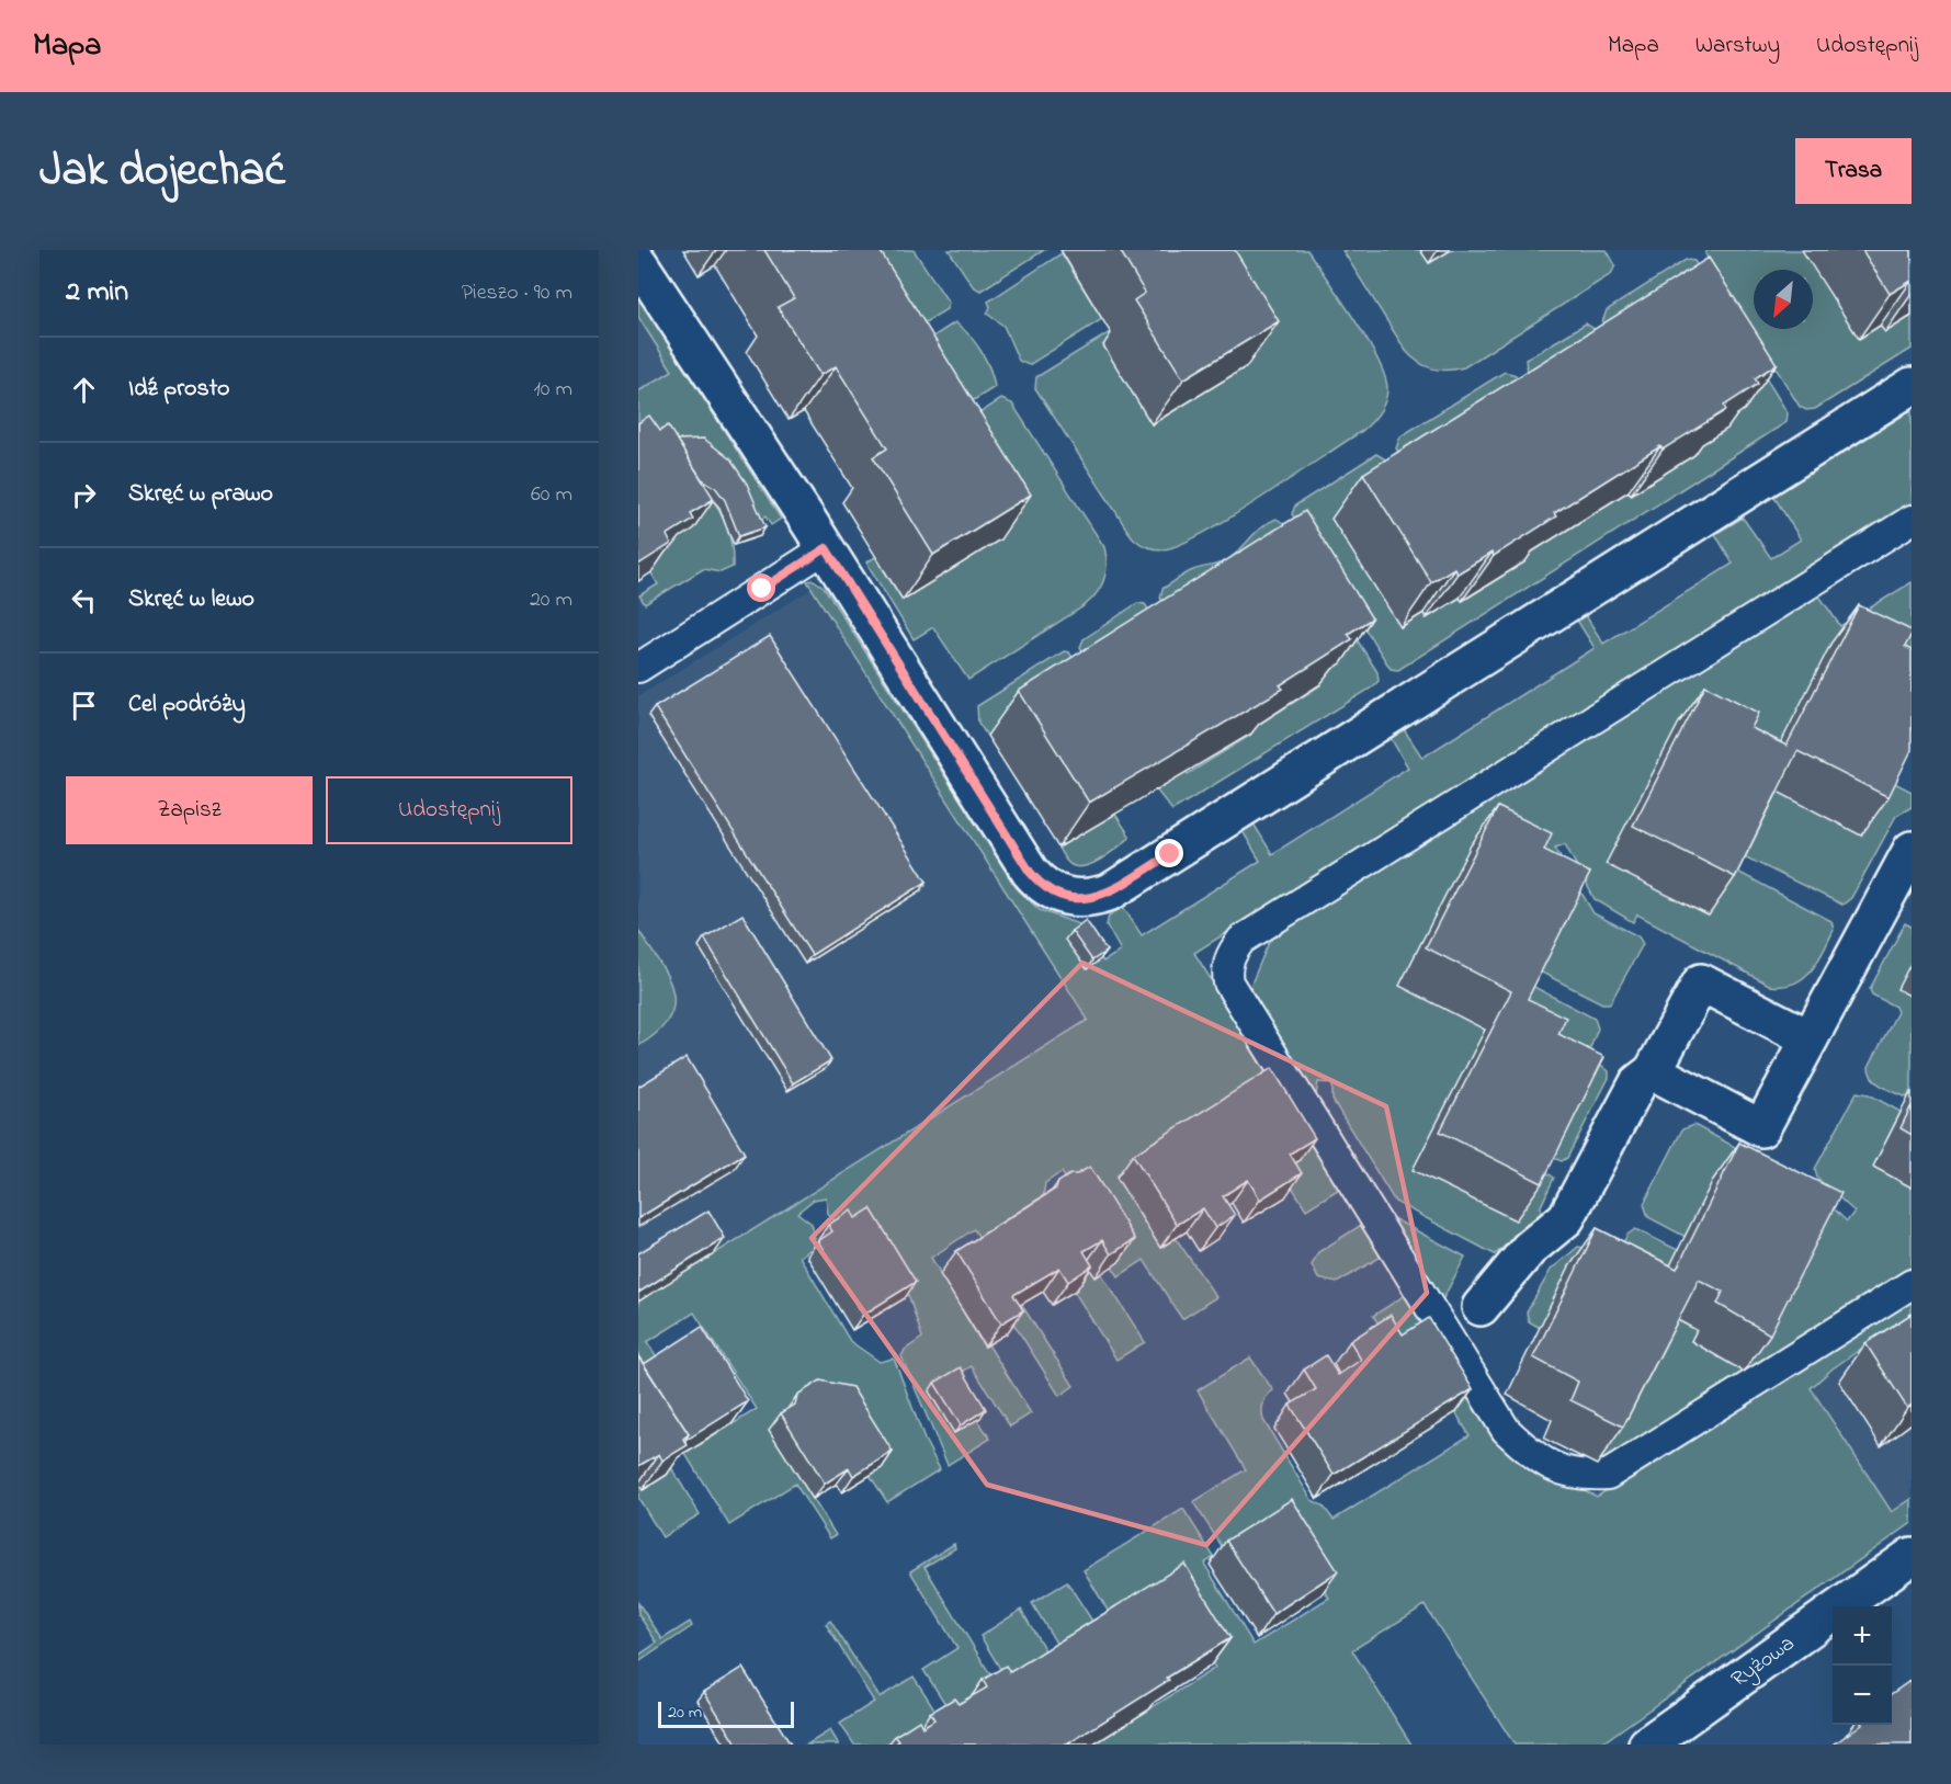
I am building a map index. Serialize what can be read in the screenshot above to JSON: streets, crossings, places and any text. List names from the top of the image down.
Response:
{
  "streets": {
    "street": ["Ryżowa"]
  },
  "scale_bar": "20 m",
  "north": "bottom left",
  "page": {
    "header": "Mapa",
    "nav": ["Mapa", "Warstwy", "Udostępnij"],
    "title": "Jak dojechać",
    "buttons": [
      "Trasa",
      ["Zapisz", "Udostępnij"]
    ],
    "heading": ["2 min", "Pieszo · 90 m"],
    "list": [
      ["Idź prosto", "10 m"],
      ["Skręć w prawo", "60 m"],
      ["Skręć w lewo", "20 m"],
      "Cel podróży"
    ],
    "map_buttons": ["+", "−"],
    "scale": "20 m"
  }
}
